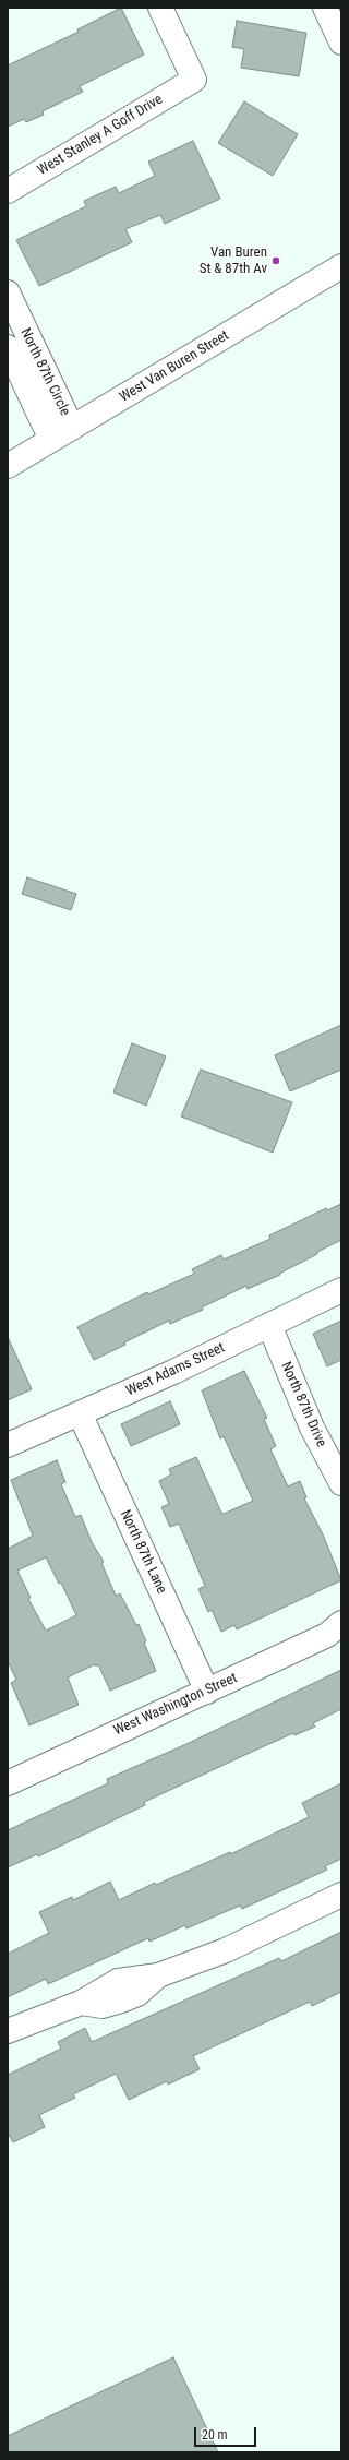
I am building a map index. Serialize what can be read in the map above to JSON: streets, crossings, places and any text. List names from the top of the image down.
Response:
{
  "streets": {
    "street": [
      "West Stanley A Goff Drive",
      "West Van Buren Street",
      "North 87th Circle",
      "West Adams Street",
      "North 87th Drive",
      "North 87th Lane",
      "West Washington Street"
    ]
  },
  "crossings": [
    ["West Van Buren Street", "North 87th Circle"],
    ["West Adams Street", "North 87th Drive"],
    ["West Adams Street", "North 87th Lane"],
    ["North 87th Lane", "West Washington Street"]
  ],
  "places": ["Van Buren St & 87th Av"],
  "scale_bar": "20 m"
}
